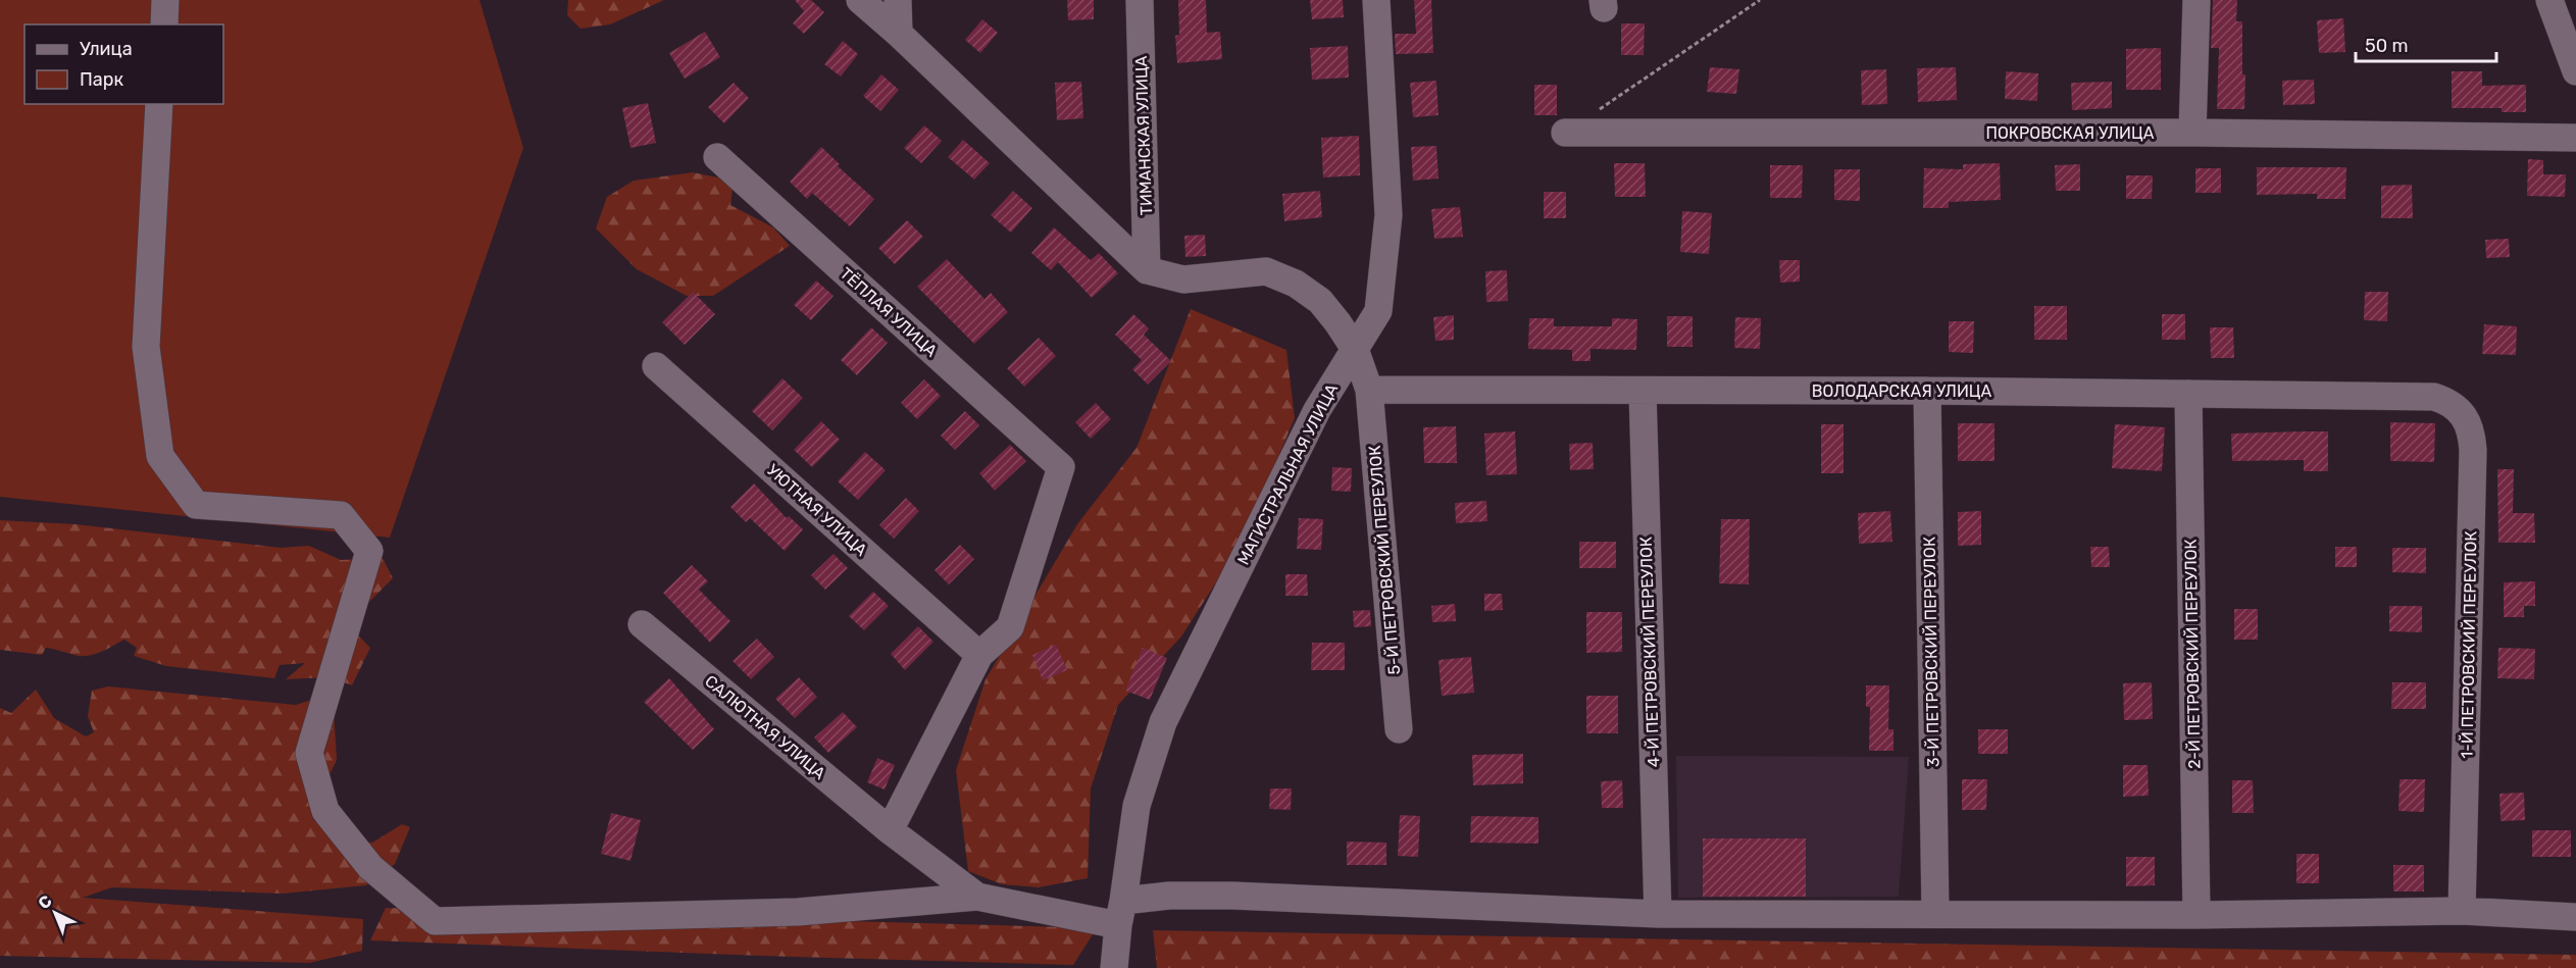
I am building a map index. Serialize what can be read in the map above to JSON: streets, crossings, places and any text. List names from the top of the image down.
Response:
{
  "streets": {
    "street": [
      "ПОКРОВСКАЯ УЛИЦА",
      "ТИМАНСКАЯ УЛИЦА",
      "ТЁПЛАЯ УЛИЦА",
      "ВОЛОДАРСКАЯ УЛИЦА",
      "МАГИСТРАЛЬНАЯ УЛИЦА",
      "УЮТНАЯ УЛИЦА",
      "5-Й ПЕТРОВСКИЙ ПЕРЕУЛОК",
      "1-Й ПЕТРОВСКИЙ ПЕРЕУЛОК",
      "4-Й ПЕТРОВСКИЙ ПЕРЕУЛОК",
      "3-Й ПЕТРОВСКИЙ ПЕРЕУЛОК",
      "2-Й ПЕТРОВСКИЙ ПЕРЕУЛОК",
      "САЛЮТНАЯ УЛИЦА"
    ]
  },
  "crossings": [
    ["ТИМАНСКАЯ УЛИЦА", "5-Й ПЕТРОВСКИЙ ПЕРЕУЛОК"],
    ["ТЁПЛАЯ УЛИЦА", "УЮТНАЯ УЛИЦА"],
    ["ВОЛОДАРСКАЯ УЛИЦА", "5-Й ПЕТРОВСКИЙ ПЕРЕУЛОК"],
    ["ВОЛОДАРСКАЯ УЛИЦА", "1-Й ПЕТРОВСКИЙ ПЕРЕУЛОК"],
    ["ВОЛОДАРСКАЯ УЛИЦА", "4-Й ПЕТРОВСКИЙ ПЕРЕУЛОК"],
    ["ВОЛОДАРСКАЯ УЛИЦА", "3-Й ПЕТРОВСКИЙ ПЕРЕУЛОК"],
    ["ВОЛОДАРСКАЯ УЛИЦА", "2-Й ПЕТРОВСКИЙ ПЕРЕУЛОК"],
    ["МАГИСТРАЛЬНАЯ УЛИЦА", "5-Й ПЕТРОВСКИЙ ПЕРЕУЛОК"]
  ],
  "legend": ["Улица", "Парк"],
  "scale_bar": "50 m",
  "north": "top left"
}
